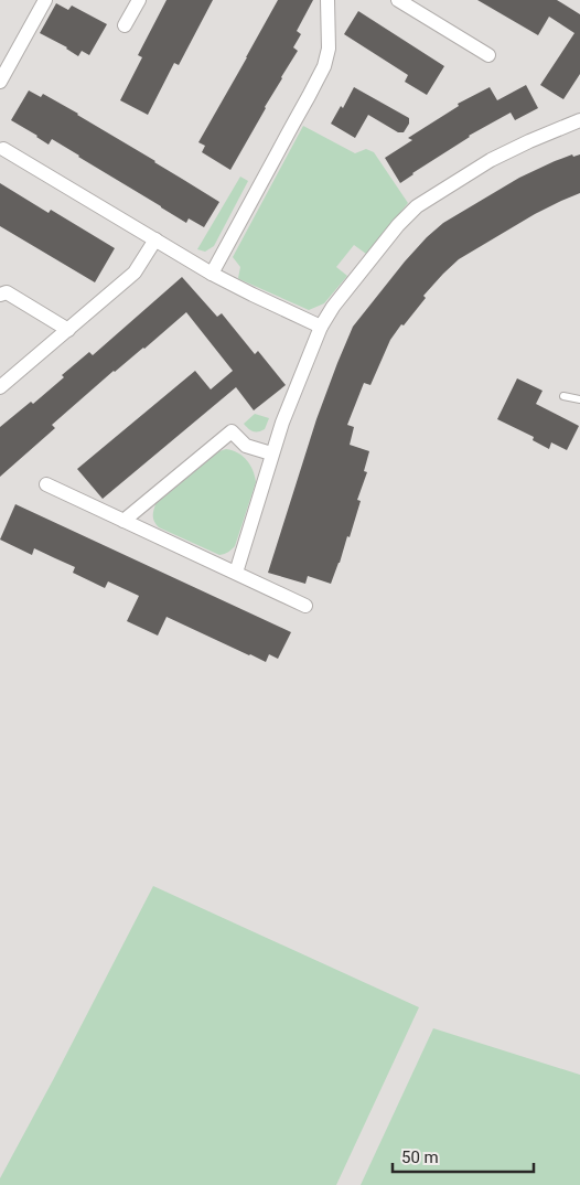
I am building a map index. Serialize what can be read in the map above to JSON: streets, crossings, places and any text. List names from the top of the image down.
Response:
{
  "scale_bar": "50 m"
}
